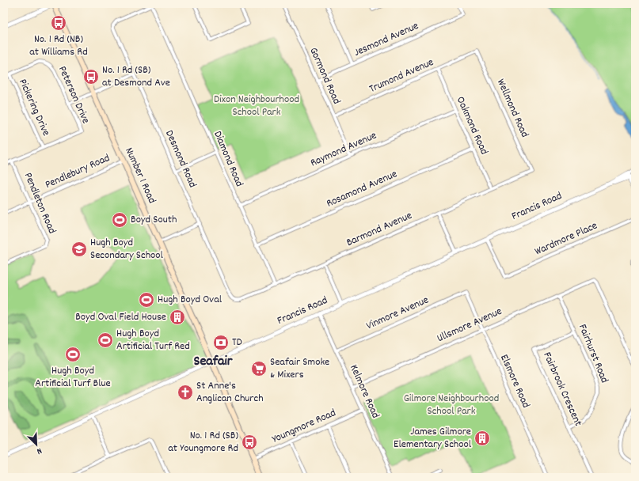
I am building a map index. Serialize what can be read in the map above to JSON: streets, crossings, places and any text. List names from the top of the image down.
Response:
{
  "streets": {
    "main road": ["Number 1 Road"],
    "street": [
      "Jesmond Avenue",
      "Gormond Road",
      "Trumond Avenue",
      "Peterson Drive",
      "Pickering Drive",
      "Wellmond Road",
      "Oakmond Road",
      "Raymond Avenue",
      "Desmond Road",
      "Diamond Road",
      "Pendlebury Road",
      "Rosamond Avenue",
      "Pendleton Road",
      "Francis Road",
      "Barmond Avenue",
      "Wardmore Place",
      "Vinmore Avenue",
      "Ullsmore Avenue",
      "Fairhurst Road",
      "Elsmore Road",
      "Fairbrook Crescent",
      "Kelmore Road",
      "Youngmore Road"
    ]
  },
  "crossings": [
    ["Jesmond Avenue", "Gormond Road"],
    ["Gormond Road", "Trumond Avenue"],
    ["Gormond Road", "Raymond Avenue"],
    ["Trumond Avenue", "Wellmond Road"],
    ["Trumond Avenue", "Oakmond Road"],
    ["Peterson Drive", "Pickering Drive"],
    ["Peterson Drive", "Pendleton Road"],
    ["Wellmond Road", "Barmond Avenue"],
    ["Oakmond Road", "Raymond Avenue"],
    ["Oakmond Road", "Rosamond Avenue"],
    ["Oakmond Road", "Barmond Avenue"],
    ["Raymond Avenue", "Diamond Road"],
    ["Desmond Road", "Diamond Road"],
    ["Desmond Road", "Barmond Avenue"],
    ["Diamond Road", "Rosamond Avenue"],
    ["Diamond Road", "Barmond Avenue"],
    ["Pendlebury Road", "Number 1 Road"],
    ["Pendlebury Road", "Pendleton Road"],
    ["Number 1 Road", "Francis Road"],
    ["Number 1 Road", "Youngmore Road"],
    ["Francis Road", "Wardmore Place"],
    ["Francis Road", "Kelmore Road"],
    ["Vinmore Avenue", "Elsmore Road"],
    ["Vinmore Avenue", "Kelmore Road"],
    ["Ullsmore Avenue", "Fairhurst Road"],
    ["Ullsmore Avenue", "Elsmore Road"],
    ["Ullsmore Avenue", "Kelmore Road"],
    ["Fairhurst Road", "Fairbrook Crescent"],
    ["Kelmore Road", "Youngmore Road"]
  ],
  "districts": ["Seafair"],
  "parks": ["Dixon Neighbourhood School Park", "Gilmore Neighbourhood School Park"],
  "places": {
    "bus stop": ["No. 1 Rd (NB) at Williams Rd", "No. 1 Rd (SB) at Desmond Ave", "No. 1 Rd (SB) at Youngmore Rd"],
    "sports": [
      "Boyd South",
      "Hugh Boyd Oval",
      "Hugh Boyd Artificial Turf Red",
      "Hugh Boyd Artificial Turf Blue"
    ],
    "school or university": ["Hugh Boyd Secondary School"],
    "building": ["Boyd Oval Field House", "James Gilmore Elementary School"],
    "bank": ["TD"],
    "supermarket": ["Seafair Smoke & Mixers"],
    "church": ["St Anne's Anglican Church"]
  },
  "north": "bottom right"
}
